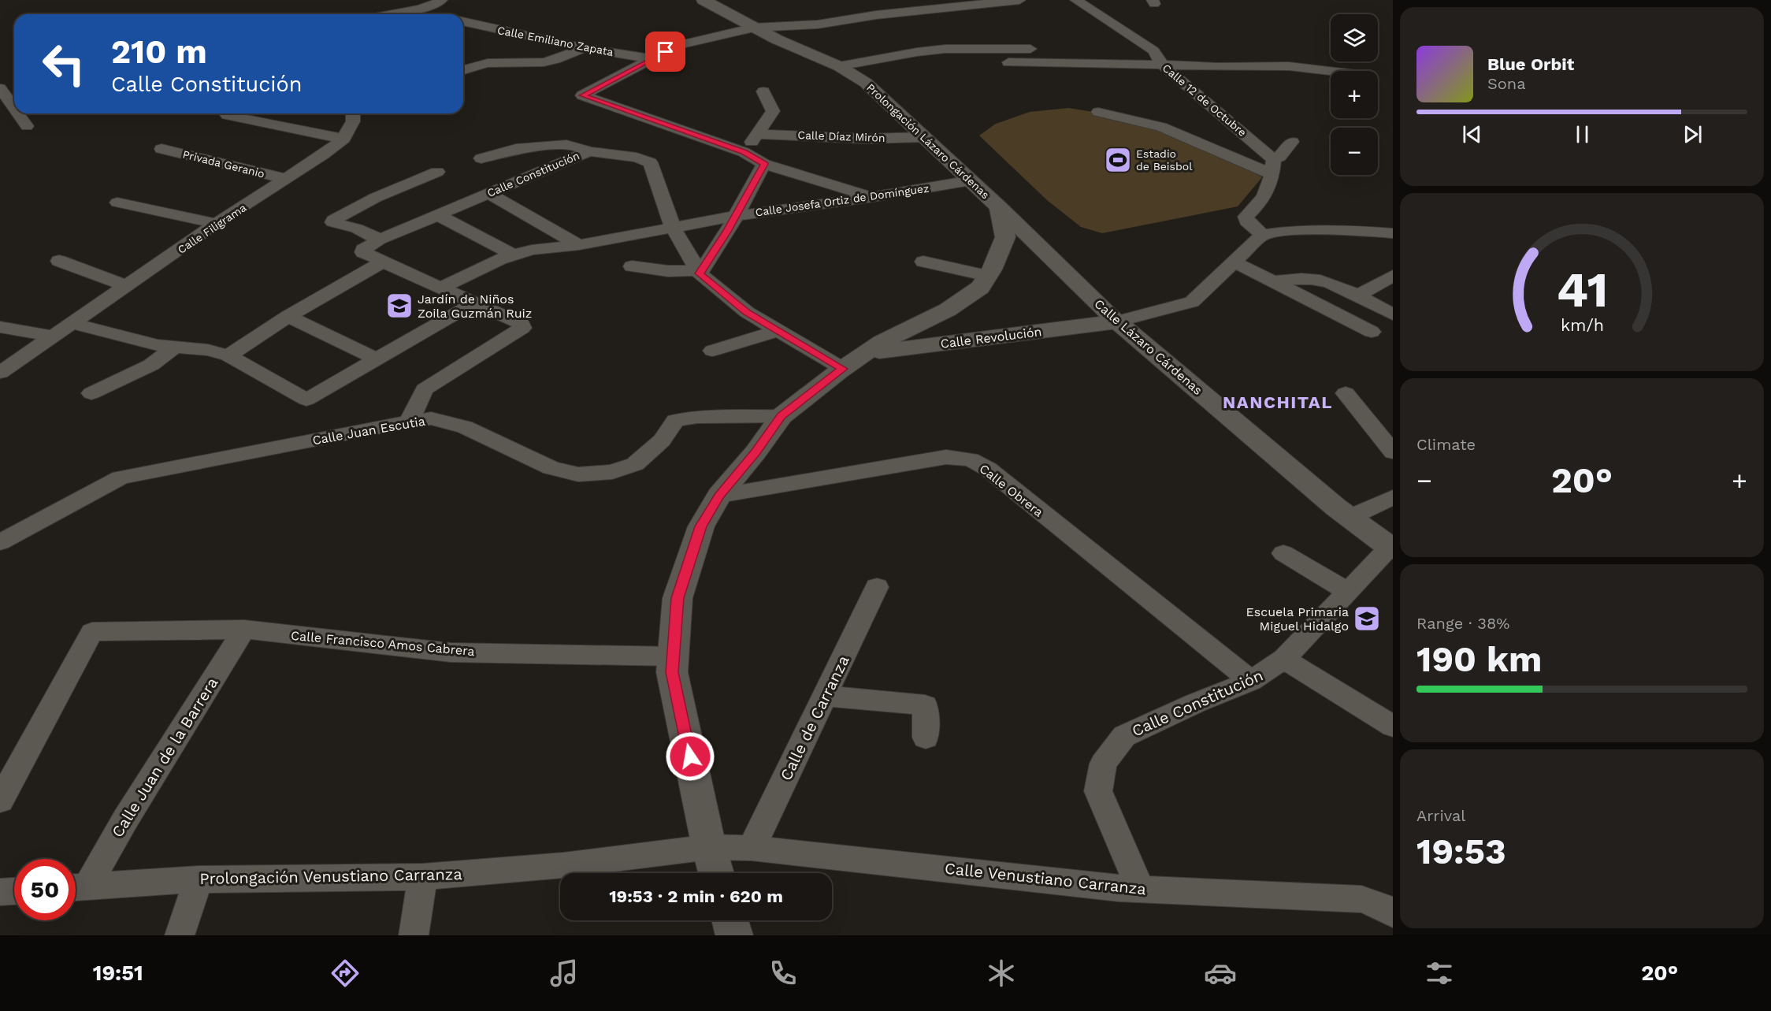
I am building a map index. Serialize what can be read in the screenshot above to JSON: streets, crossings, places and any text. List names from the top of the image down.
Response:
{
  "streets": {
    "main road": ["Prolongación Lázaro Cárdenas", "Calle Revolución", "Calle Lázaro Cárdenas"],
    "street": [
      "Calle Emiliano Zapata",
      "Calle 12 de Octubre",
      "Calle Díaz Mirón",
      "Privada Geranio",
      "Calle Constitución",
      "Calle Josefa Ortiz de Domínguez",
      "Calle Filigrama",
      "Calle Juan Escutia",
      "Calle Obrera",
      "Calle Francisco Amos Cabrera",
      "Calle de Carranza",
      "Calle Juan de la Barrera",
      "Prolongación Venustiano Carranza",
      "Calle Venustiano Carranza"
    ]
  },
  "crossings": [
    ["Calle Díaz Mirón", "Prolongación Lázaro Cárdenas"],
    ["Prolongación Lázaro Cárdenas", "Calle Josefa Ortiz de Domínguez"],
    ["Prolongación Lázaro Cárdenas", "Calle Revolución"],
    ["Prolongación Lázaro Cárdenas", "Calle Lázaro Cárdenas"],
    ["Privada Geranio", "Calle Filigrama"],
    ["Calle Constitución", "Calle Josefa Ortiz de Domínguez"],
    ["Calle Constitución", "Calle Revolución"],
    ["Calle Constitución", "Calle Lázaro Cárdenas"],
    ["Calle Constitución", "Calle Obrera"],
    ["Calle Constitución", "Calle Venustiano Carranza"],
    ["Calle Revolución", "Calle Lázaro Cárdenas"],
    ["Calle Revolución", "Calle Juan Escutia"],
    ["Calle Revolución", "Calle Obrera"],
    ["Calle Revolución", "Calle Francisco Amos Cabrera"],
    ["Calle Revolución", "Prolongación Venustiano Carranza"],
    ["Calle Revolución", "Calle Venustiano Carranza"],
    ["Calle Francisco Amos Cabrera", "Calle Juan de la Barrera"],
    ["Calle de Carranza", "Calle Venustiano Carranza"],
    ["Calle Juan de la Barrera", "Prolongación Venustiano Carranza"],
    ["Prolongación Venustiano Carranza", "Calle Venustiano Carranza"]
  ],
  "districts": ["NANCHITAL"],
  "places": {
    "sports": ["Estadio de Beisbol"],
    "school or university": ["Jardín de Niños Zoila Guzmán Ruiz", "Escuela Primaria Miguel Hidalgo"]
  },
  "page": {
    "map_buttons": ["+", "−"],
    "turn": ["210 m", "Calle Constitución"],
    "song": ["Blue Orbit", "Sona"],
    "tile": [
      "Climate",
      ["Range · 38%", "190 km"],
      ["Arrival", "19:53"]
    ],
    "heat": ["−", "20°", "+"],
    "limit": "50",
    "trip": "19:53 · 2 min · 620 m",
    "tabs": ["19:51", "20°"],
    "gauge": ["41", "km/h"]
  }
}
